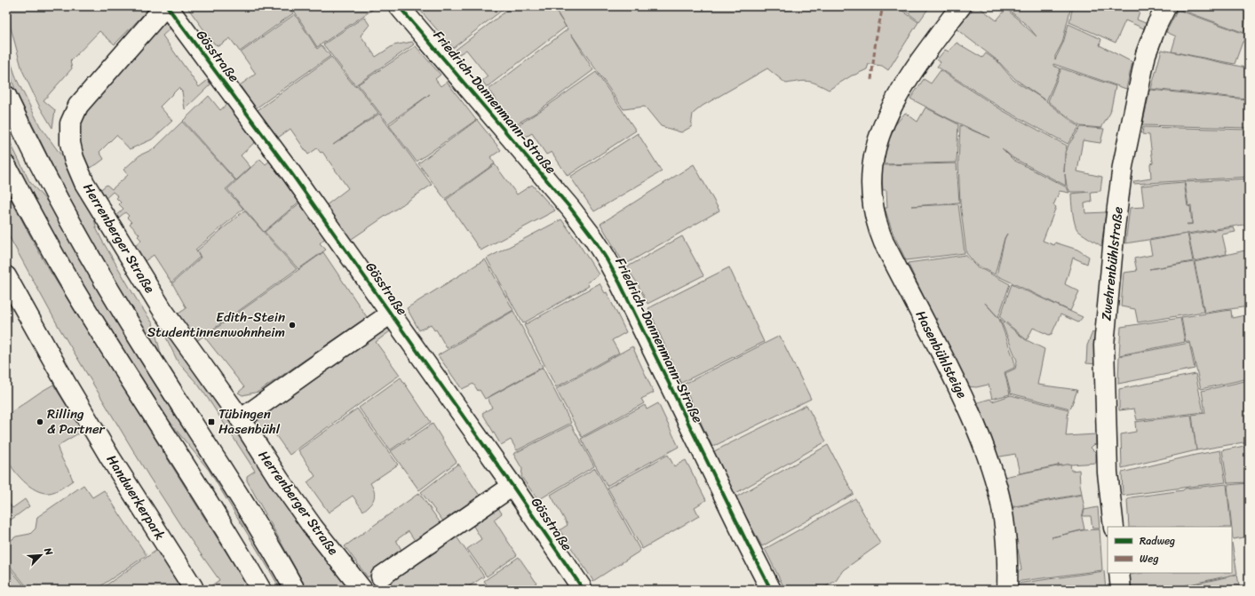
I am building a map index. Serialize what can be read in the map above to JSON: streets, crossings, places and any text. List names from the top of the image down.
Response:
{
  "streets": {
    "street": [
      "Gösstraße",
      "Friedrich-Dannenmann-Straße",
      "Herrenberger Straße",
      "Zwehrenbühlstraße",
      "Hasenbühlsteige",
      "Handwerkerpark"
    ]
  },
  "crossings": [
    ["Gösstraße", "Herrenberger Straße"]
  ],
  "places": {
    "other": ["Edith-Stein Studentinnenwohnheim", "Rilling & Partner"],
    "transit": ["Tübingen Hasenbühl"]
  },
  "legend": ["Radweg", "Weg"],
  "north": "top right"
}
